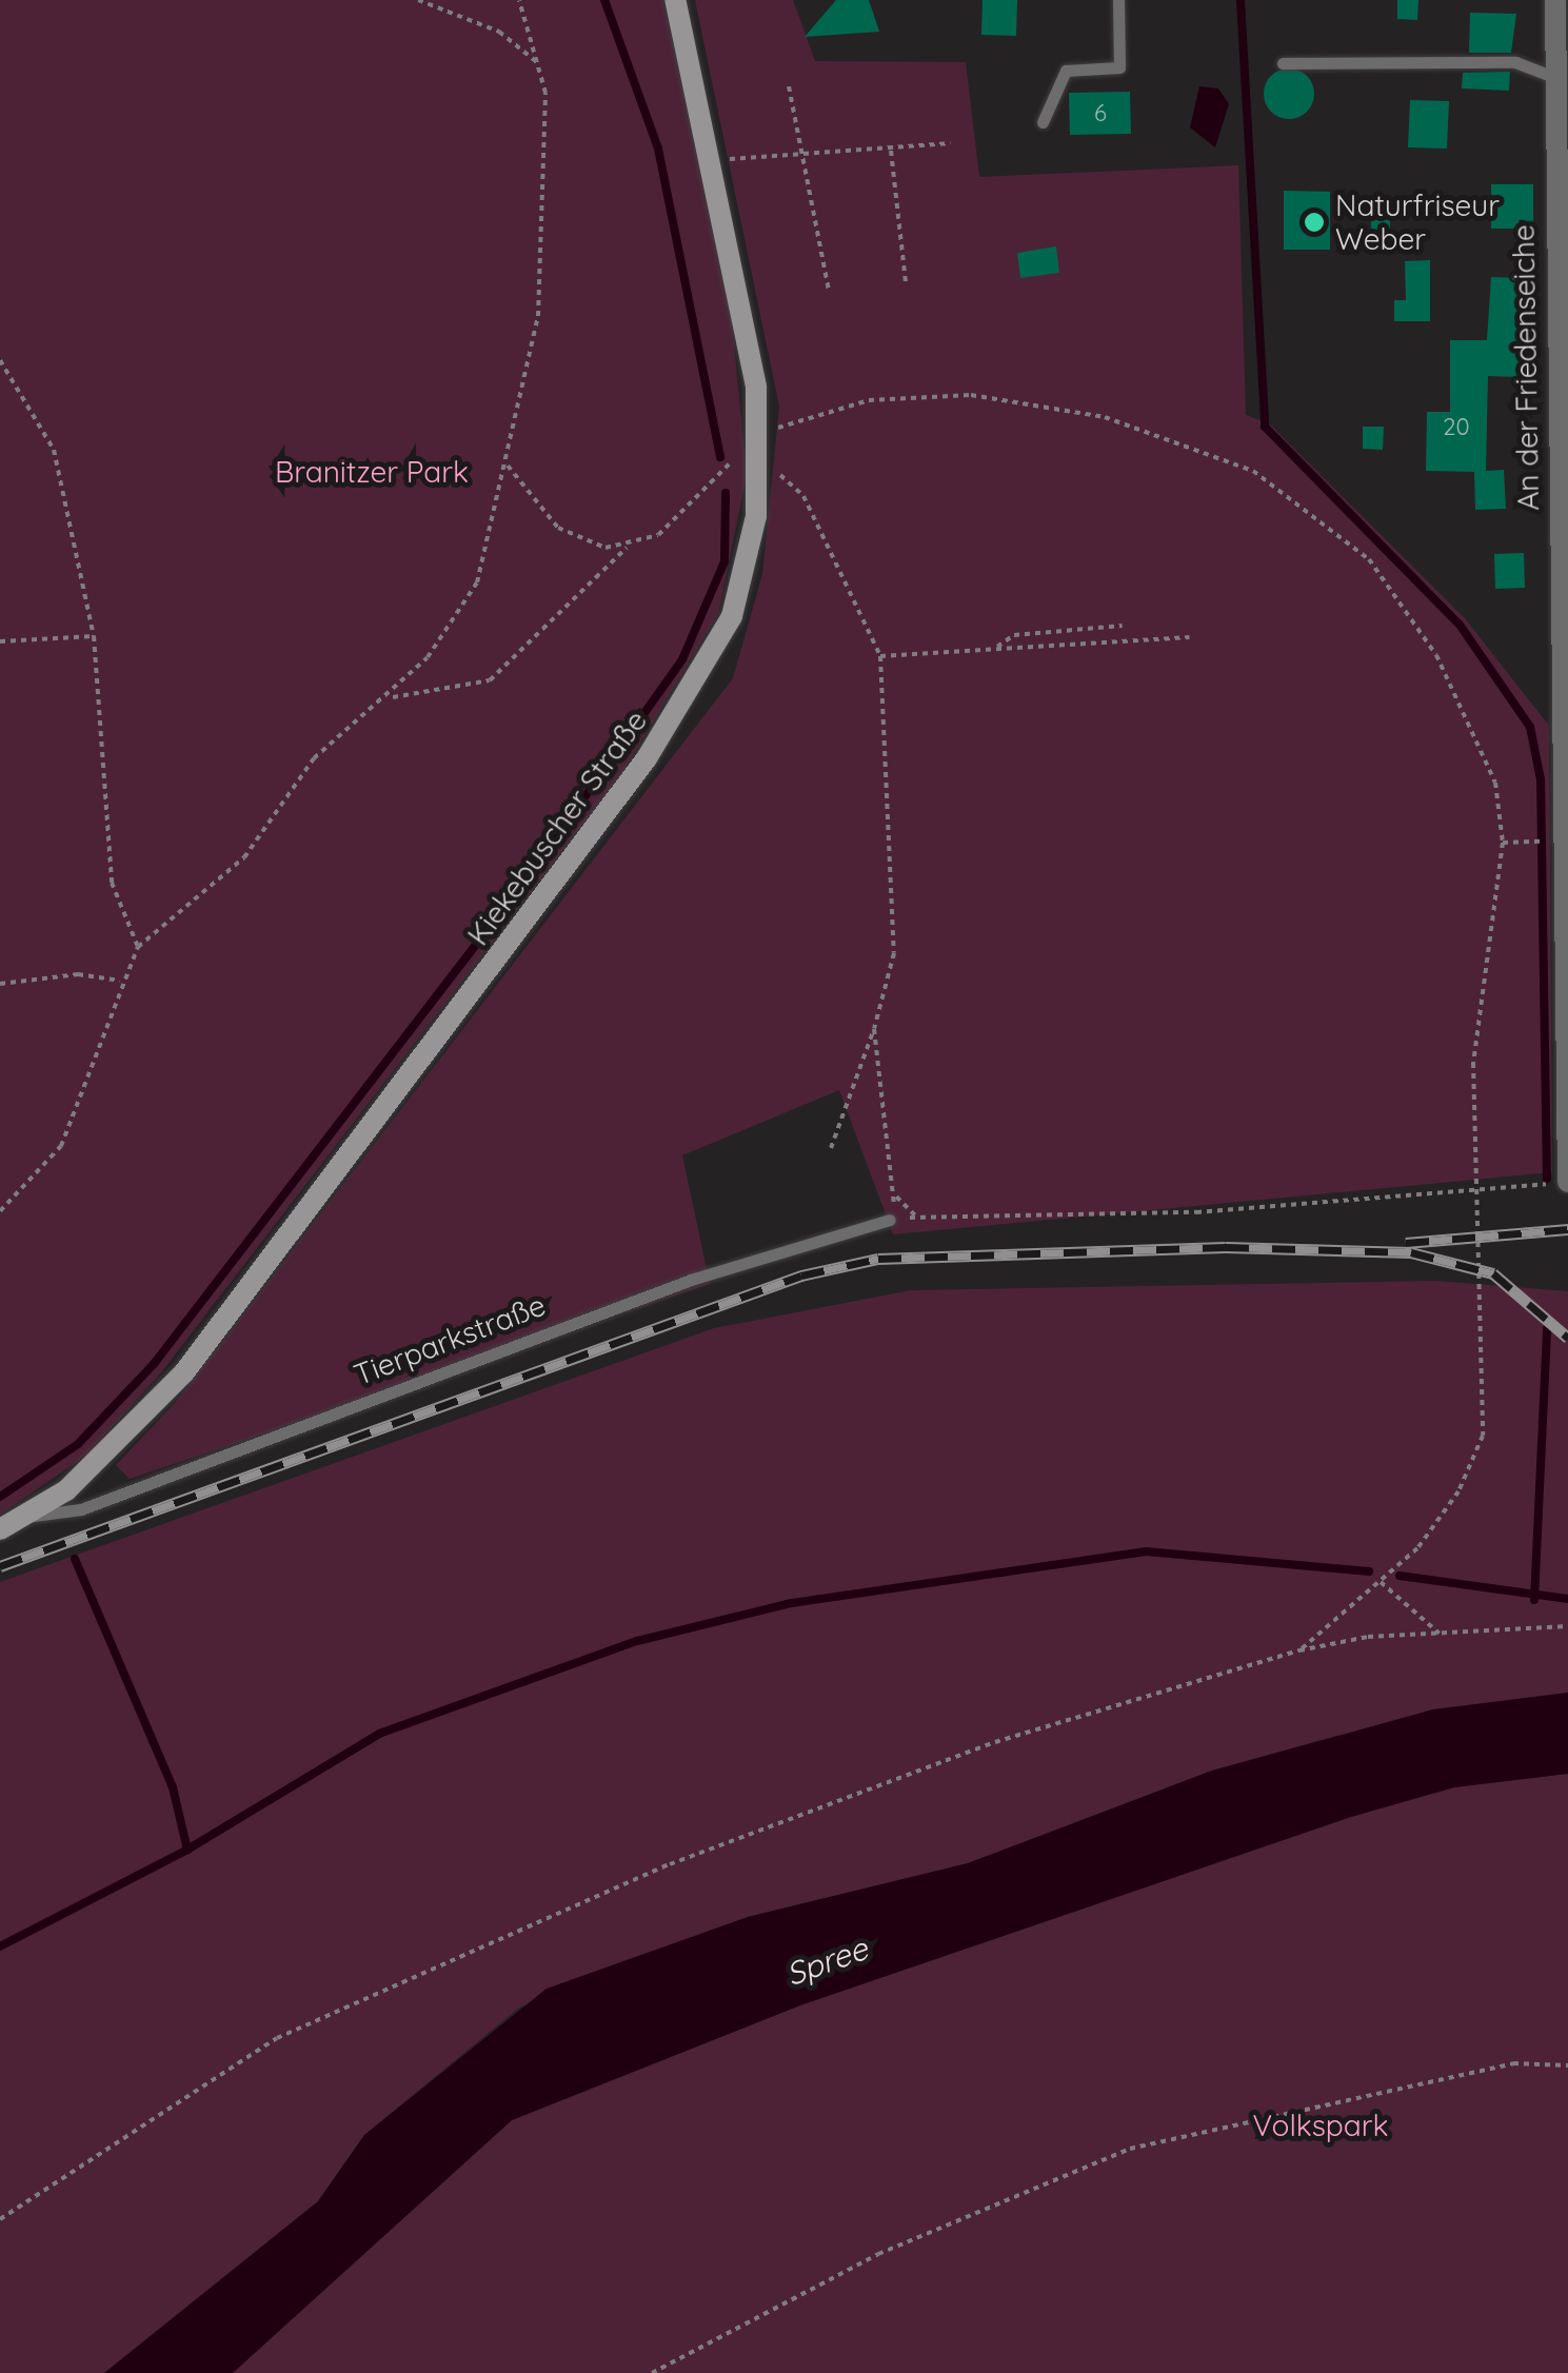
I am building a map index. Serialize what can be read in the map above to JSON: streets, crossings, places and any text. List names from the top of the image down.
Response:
{
  "streets": {
    "street": ["An der Friedenseiche", "Kiekebuscher Straße"],
    "lane": ["Tierparkstraße"]
  },
  "crossings": [
    ["Kiekebuscher Straße", "Tierparkstraße"]
  ],
  "water": ["Spree"],
  "parks": ["Branitzer Park", "Volkspark"],
  "places": ["Naturfriseur Weber"],
  "house_numbers": ["6", "20"]
}
